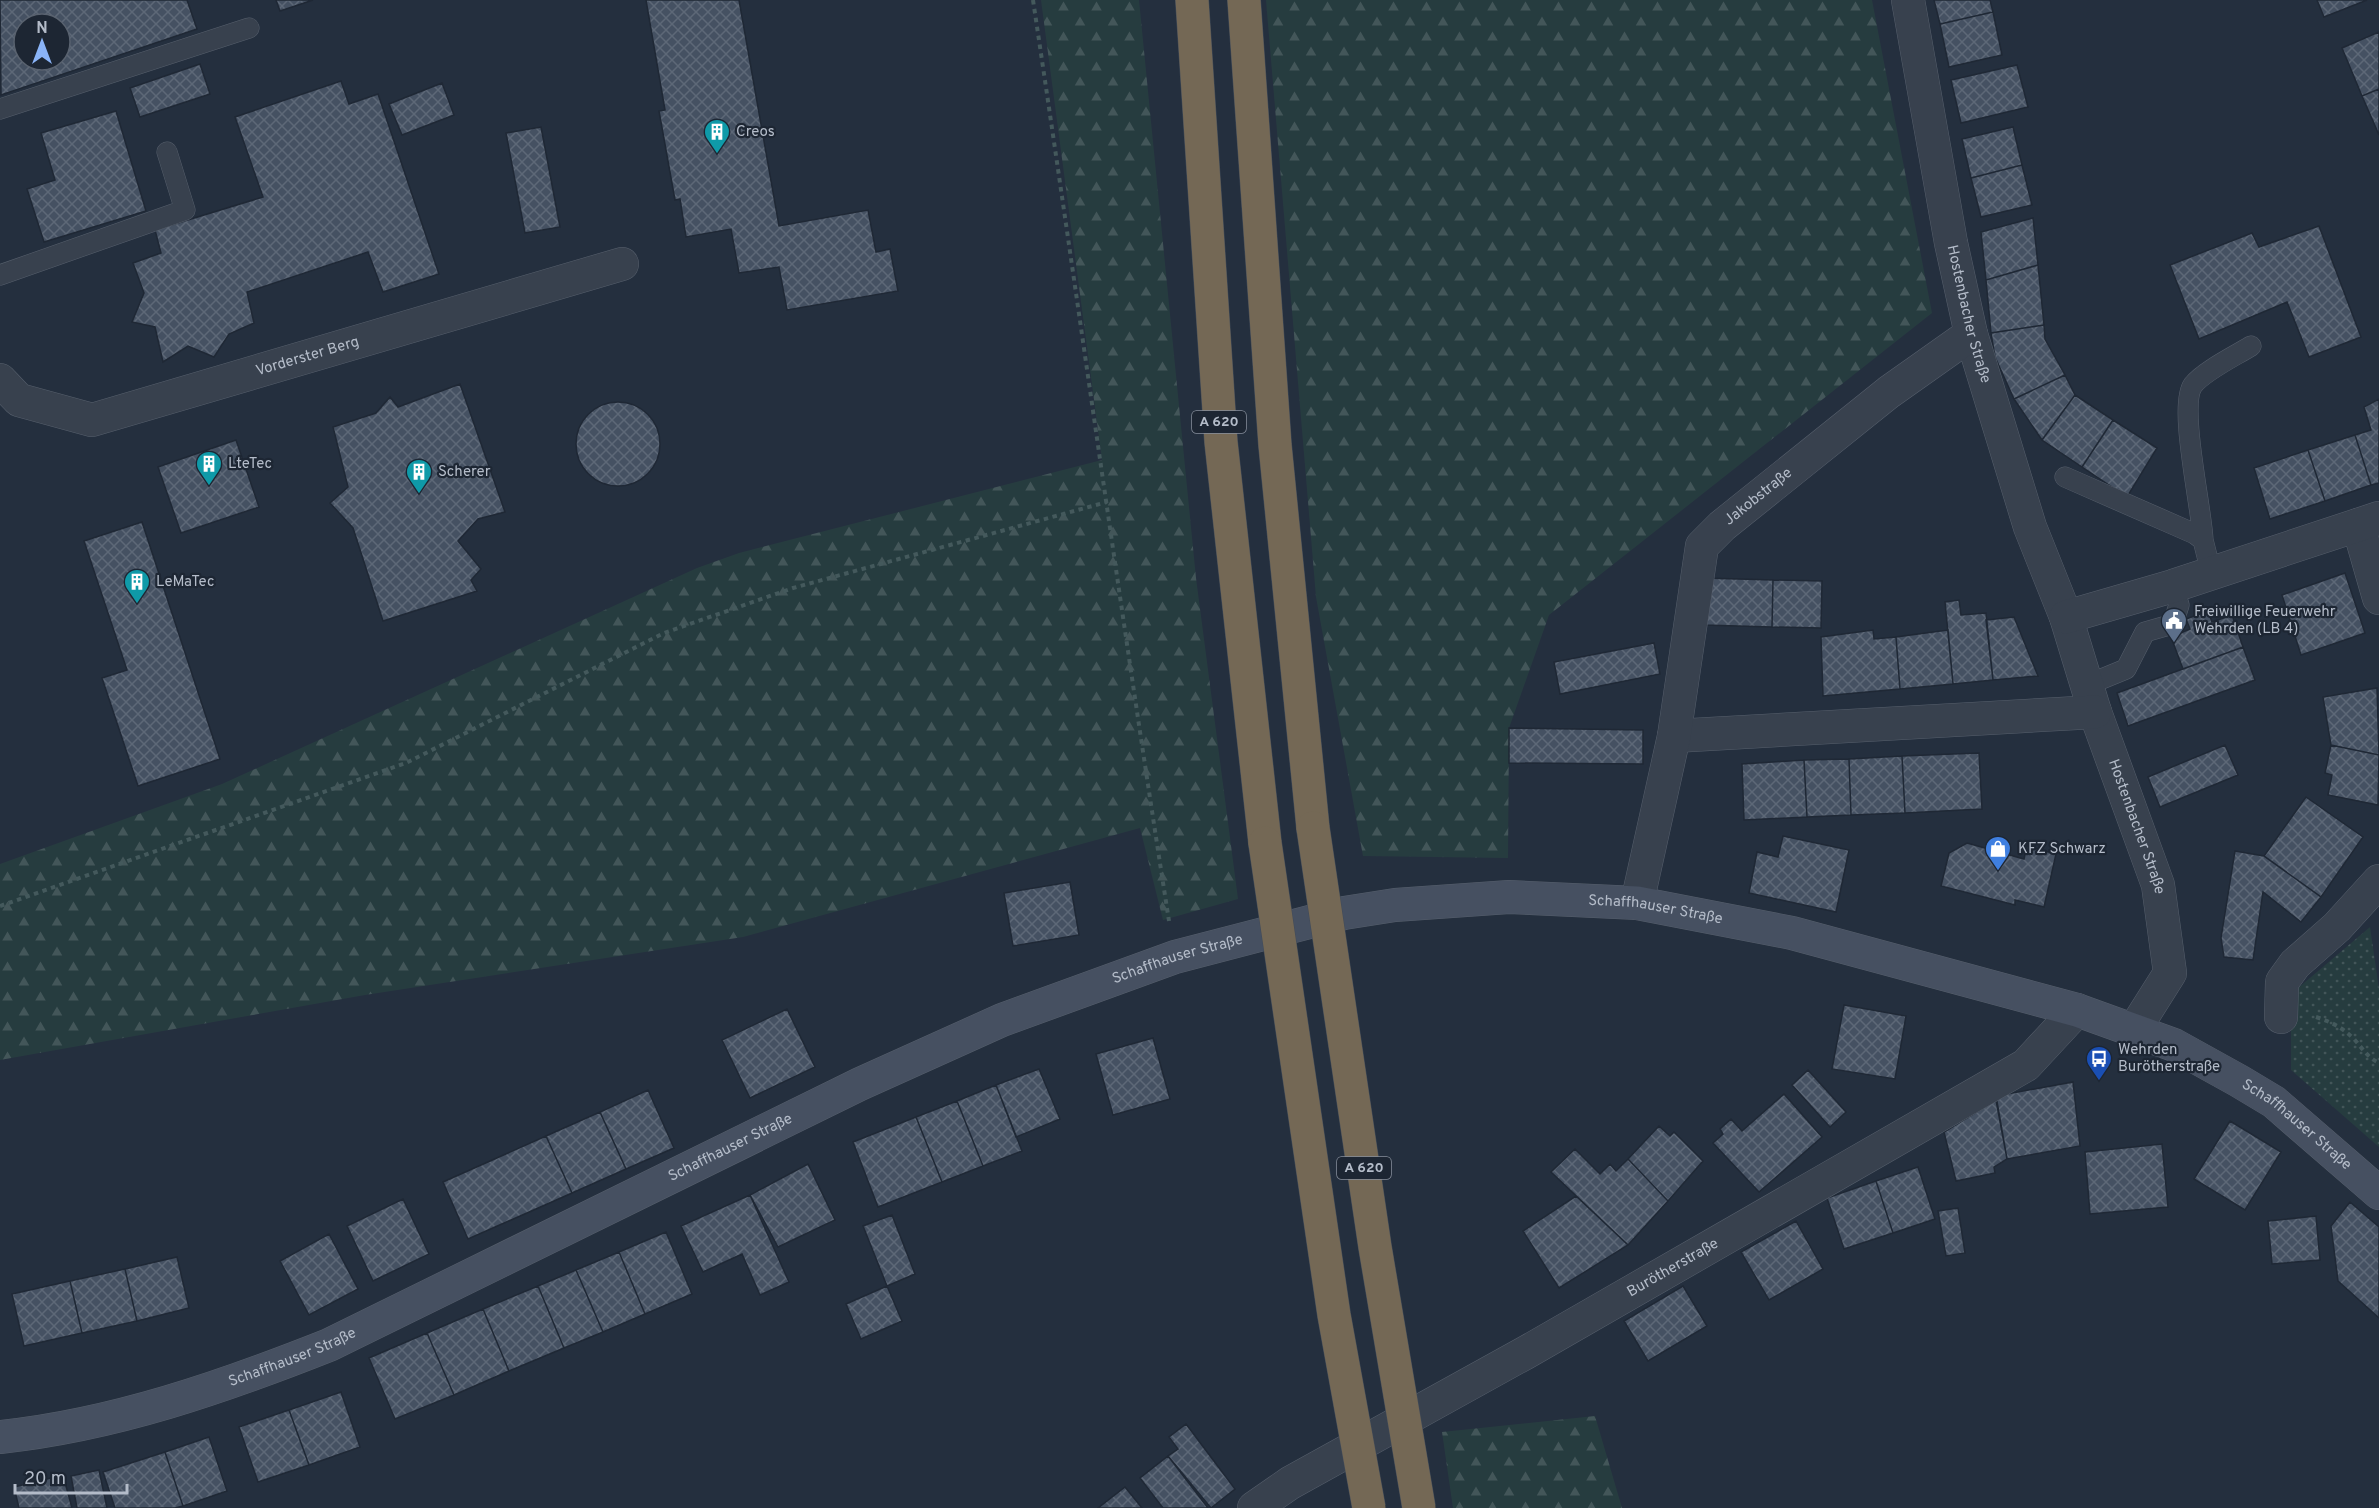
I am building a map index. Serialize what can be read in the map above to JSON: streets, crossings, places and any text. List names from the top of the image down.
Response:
{
  "streets": {
    "highway": ["A 620"],
    "street": [
      "Hostenbacher Straße",
      "Vorderster Berg",
      "Jakobstraße",
      "Schaffhauser Straße",
      "Burötherstraße"
    ]
  },
  "crossings": [
    ["Hostenbacher Straße", "Jakobstraße"],
    ["Hostenbacher Straße", "Schaffhauser Straße"],
    ["Jakobstraße", "Schaffhauser Straße"],
    ["Schaffhauser Straße", "Burötherstraße"]
  ],
  "places": {
    "building": [
      "Creos",
      "LteTec",
      "Scherer",
      "LeMaTec"
    ],
    "public building": ["Freiwillige Feuerwehr Wehrden (LB 4)"],
    "shop": ["KFZ Schwarz"],
    "bus stop": ["Wehrden Burötherstraße"]
  },
  "scale_bar": "20 m",
  "north": "top"
}
